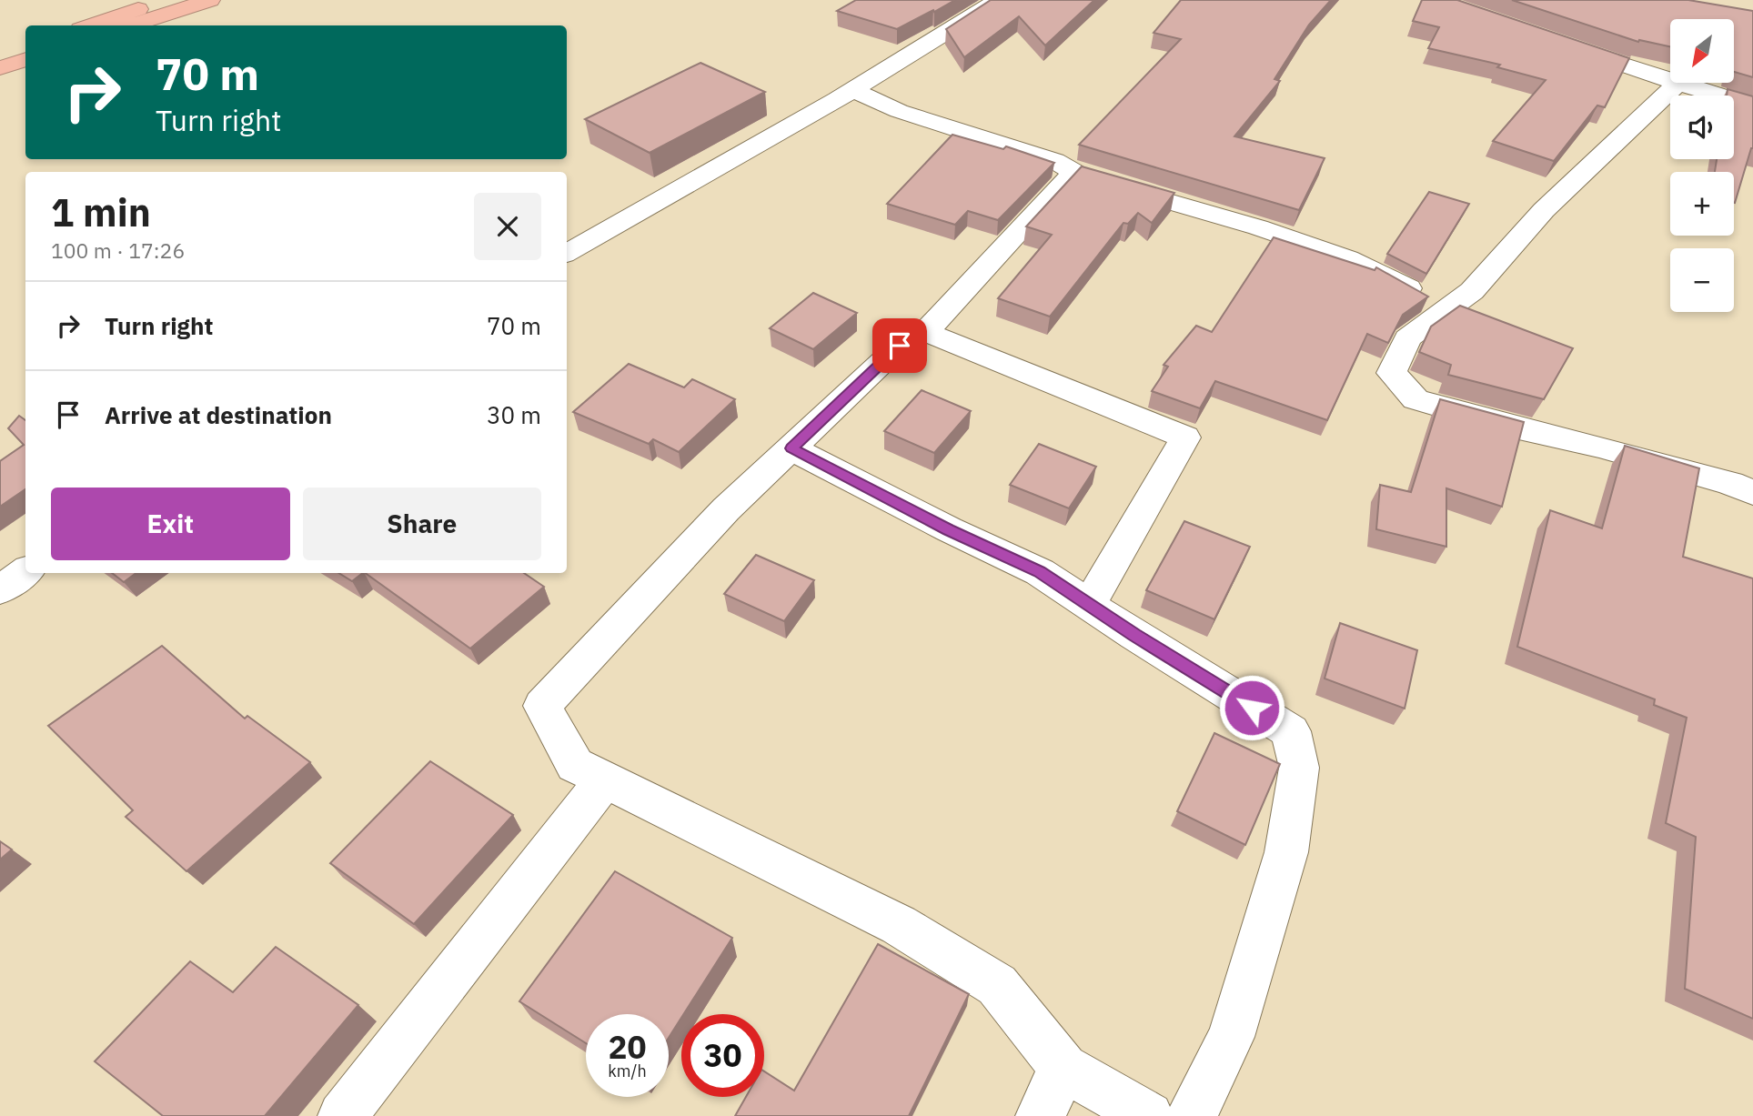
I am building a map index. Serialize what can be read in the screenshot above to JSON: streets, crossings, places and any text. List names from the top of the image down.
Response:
{
  "north": "bottom left",
  "page": {
    "map_buttons": ["+", "−"],
    "turn": ["70 m", "Turn right"],
    "heading": ["1 min", "100 m · 17:26"],
    "list": [
      {
        "name": "Turn right",
        "value": "70 m"
      },
      {
        "name": "Arrive at destination",
        "value": "30 m"
      }
    ],
    "buttons": ["Exit", "Share"],
    "speed": "20 km/h",
    "limit": "30"
  }
}
